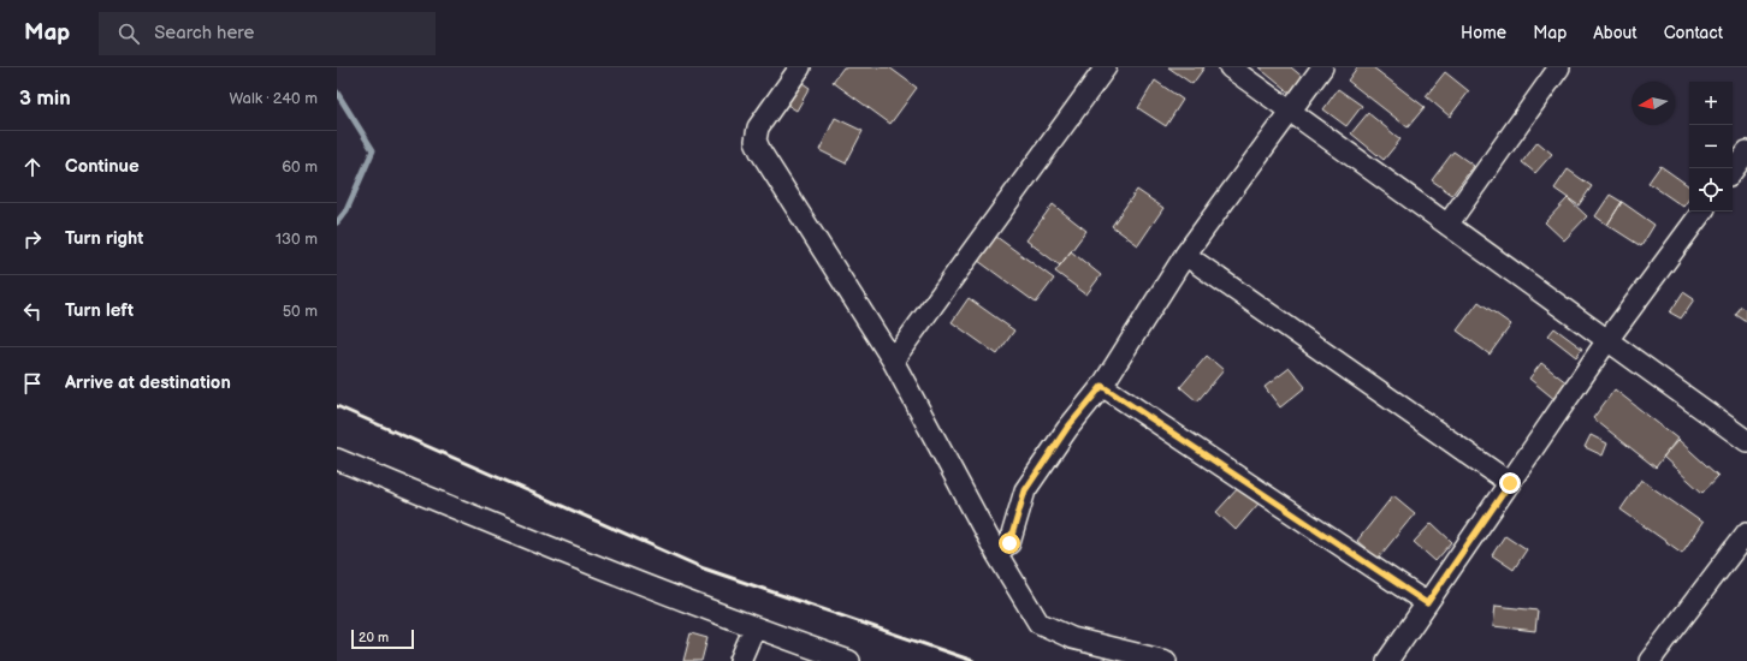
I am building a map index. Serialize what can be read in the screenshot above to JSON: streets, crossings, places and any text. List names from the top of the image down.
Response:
{
  "scale_bar": "20 m",
  "north": "left",
  "page": {
    "header": "Map",
    "search": "Search here",
    "nav": [
      "Home",
      "Map",
      "About",
      "Contact"
    ],
    "heading": ["3 min", "Walk · 240 m"],
    "map_buttons": ["+", "−"],
    "list": [
      ["Continue", "60 m"],
      ["Turn right", "130 m"],
      ["Turn left", "50 m"],
      "Arrive at destination"
    ],
    "scale": "20 m"
  }
}
